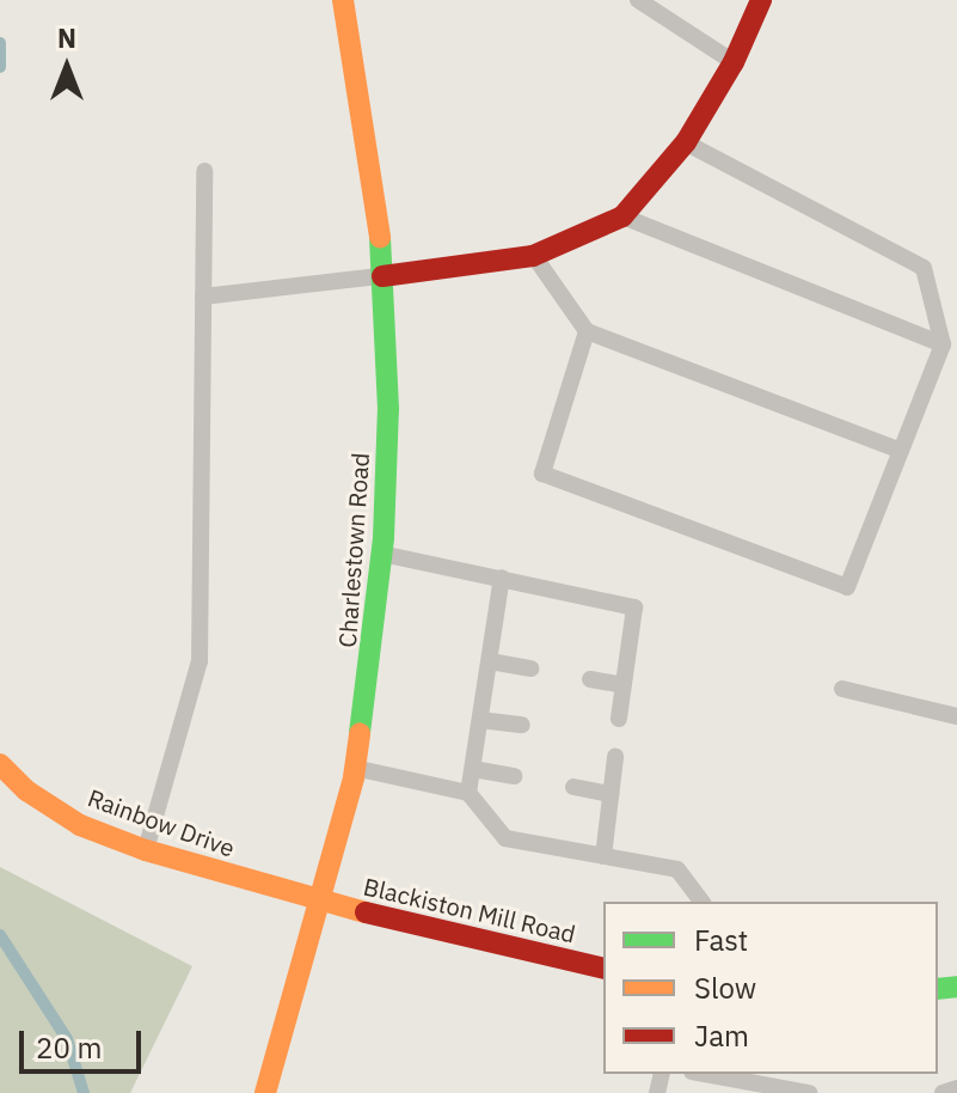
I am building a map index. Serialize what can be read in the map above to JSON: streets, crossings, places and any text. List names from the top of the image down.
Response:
{
  "streets": {
    "main road": ["Charlestown Road", "Rainbow Drive", "Blackiston Mill Road"]
  },
  "crossings": [
    ["Charlestown Road", "Rainbow Drive"],
    ["Charlestown Road", "Blackiston Mill Road"],
    ["Rainbow Drive", "Blackiston Mill Road"]
  ],
  "legend": ["Fast", "Slow", "Jam"],
  "scale_bar": "20 m",
  "north": "top"
}
